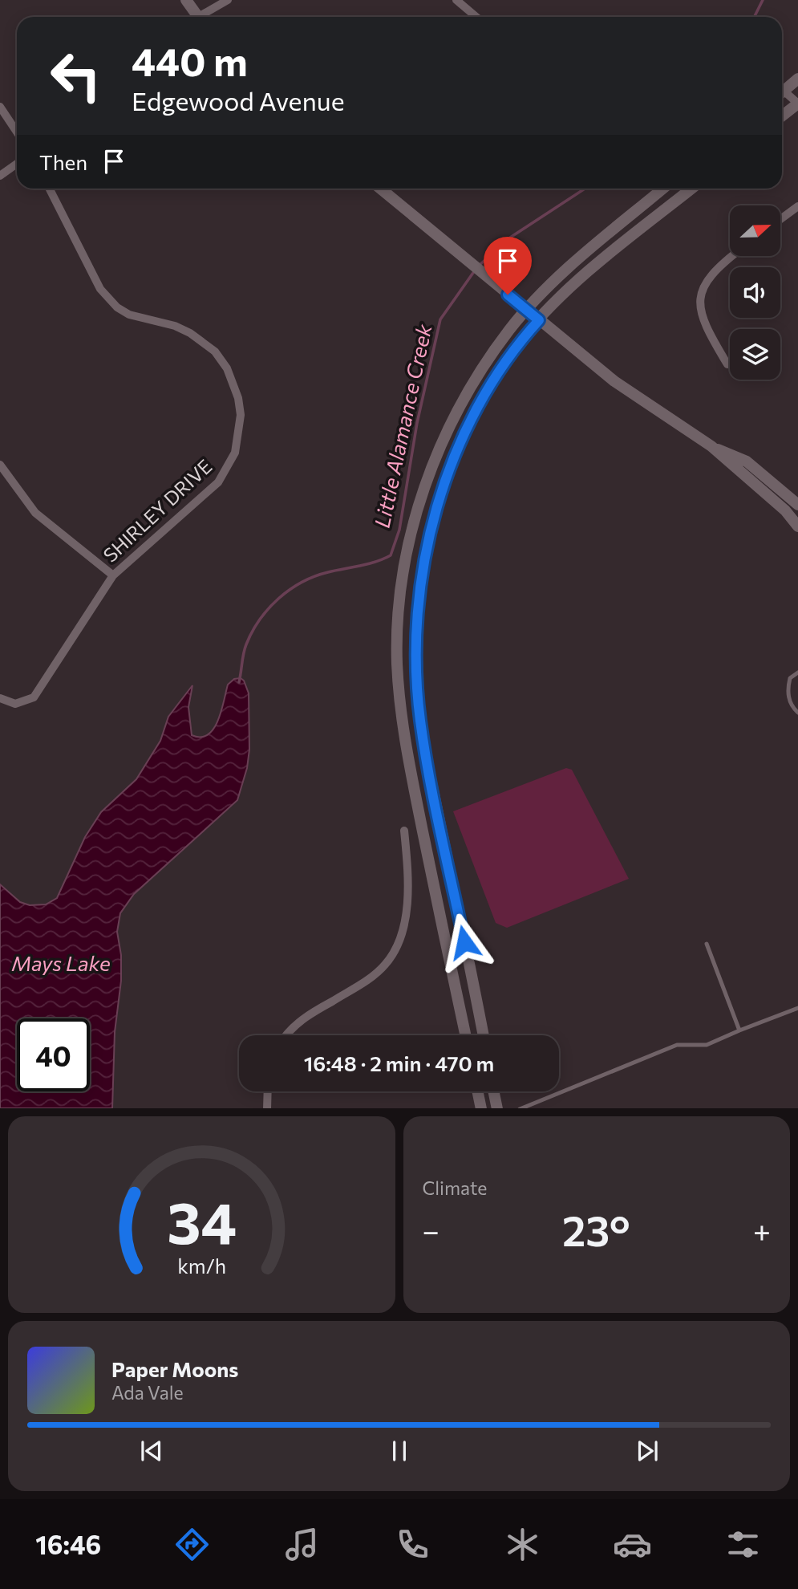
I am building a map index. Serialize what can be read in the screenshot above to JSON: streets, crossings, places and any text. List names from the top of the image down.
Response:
{
  "streets": {
    "street": ["SHIRLEY DRIVE"]
  },
  "water": ["Little Alamance Creek", "Mays Lake"],
  "north": "right",
  "page": {
    "turn": ["440 m", "Edgewood Avenue"],
    "then": "Then",
    "limit": "40",
    "trip": "16:48 · 2 min · 470 m",
    "tile": "Climate",
    "heat": ["−", "23°", "+"],
    "song": ["Paper Moons", "Ada Vale"],
    "tabs": "16:46",
    "gauge": ["34", "km/h"]
  }
}
